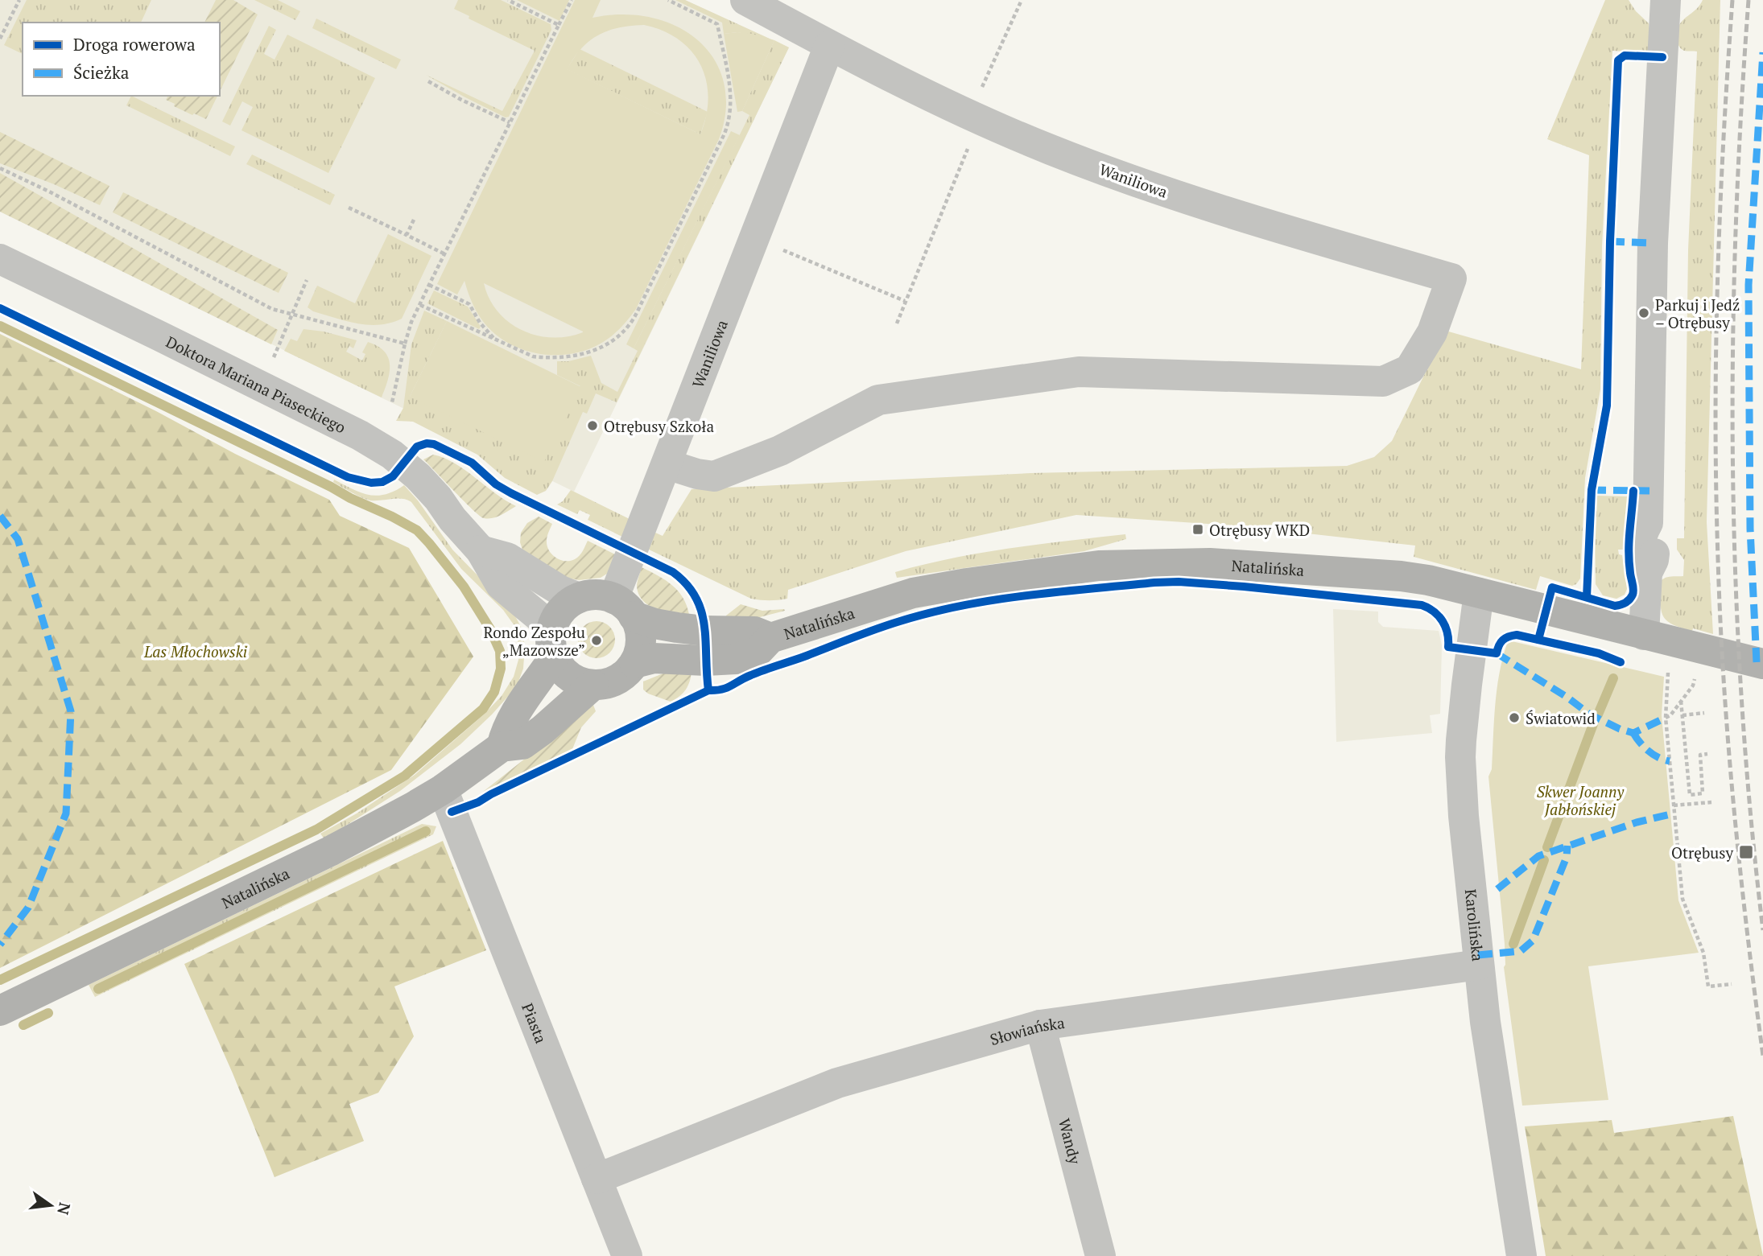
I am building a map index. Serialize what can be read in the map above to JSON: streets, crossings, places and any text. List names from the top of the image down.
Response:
{
  "streets": {
    "main road": ["Natalińska"],
    "street": [
      "Waniliowa",
      "Doktora Mariana Piaseckiego",
      "Karolińska",
      "Piasta",
      "Słowiańska",
      "Wandy"
    ]
  },
  "crossings": [
    ["Waniliowa", "Doktora Mariana Piaseckiego"],
    ["Waniliowa", "Natalińska"],
    ["Doktora Mariana Piaseckiego", "Natalińska"],
    ["Natalińska", "Karolińska"],
    ["Natalińska", "Piasta"],
    ["Karolińska", "Słowiańska"],
    ["Piasta", "Słowiańska"],
    ["Słowiańska", "Wandy"]
  ],
  "parks": ["Las Młochowski", "Skwer Joanny Jabłońskiej"],
  "places": {
    "other": [
      "Parkuj i Jedź – Otrębusy",
      "Otrębusy Szkoła",
      "Rondo Zespołu „Mazowsze”",
      "Światowid"
    ],
    "transit": ["Otrębusy WKD", "Otrębusy"]
  },
  "legend": ["Droga rowerowa", "Ścieżka"],
  "north": "right"
}
